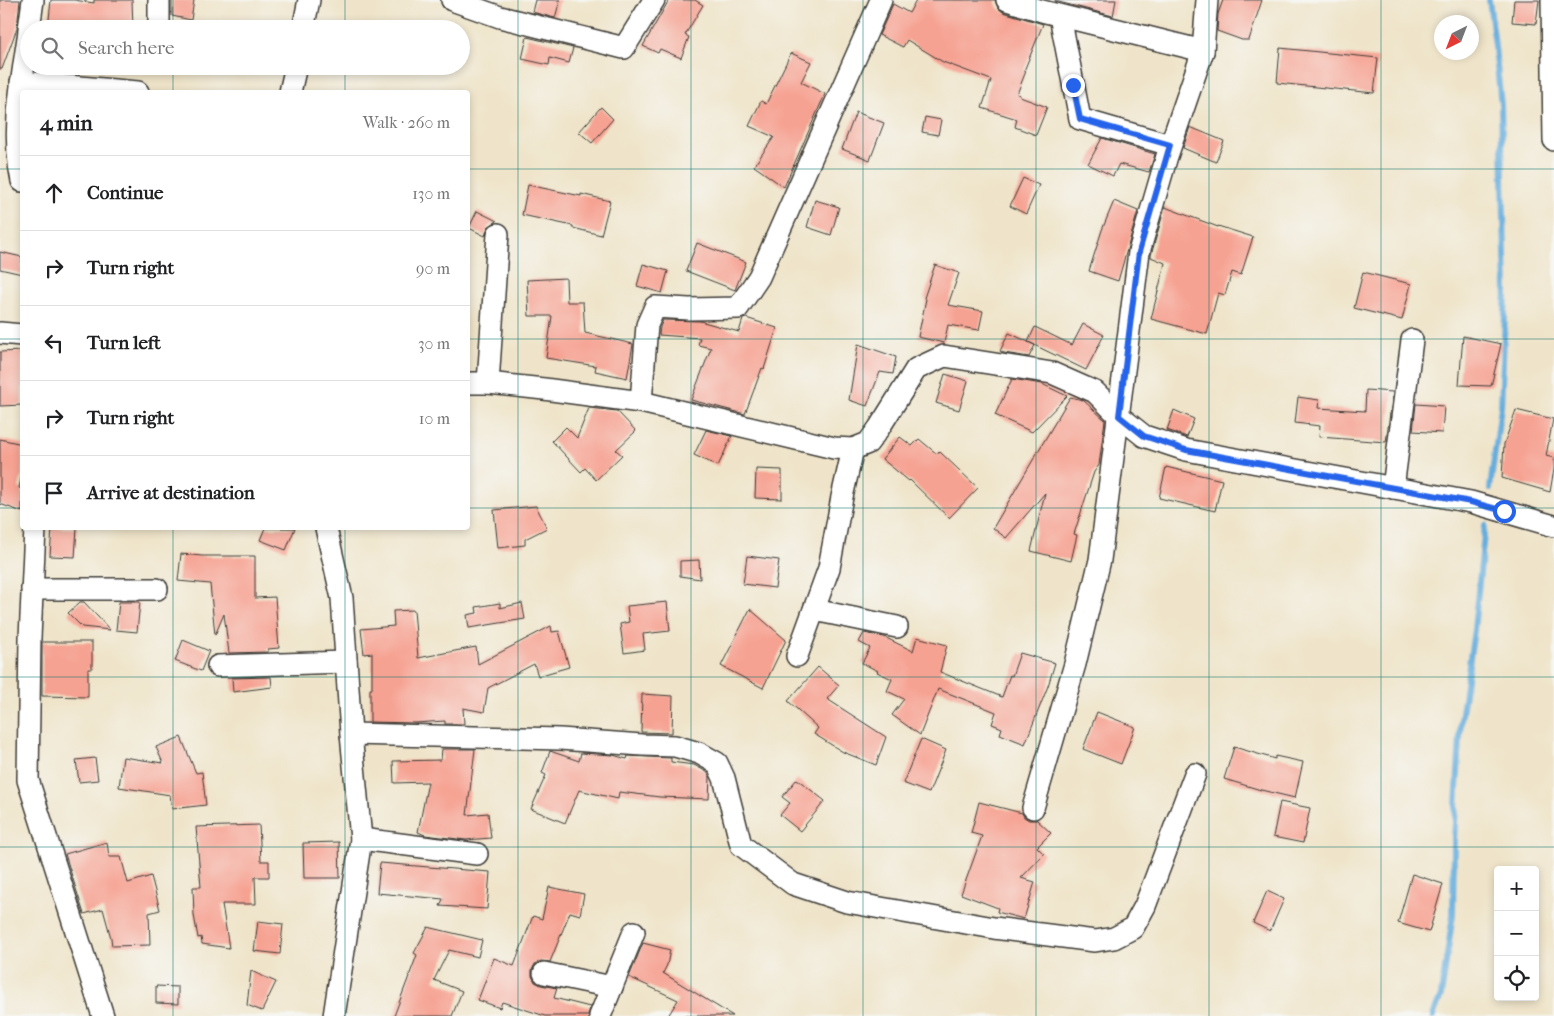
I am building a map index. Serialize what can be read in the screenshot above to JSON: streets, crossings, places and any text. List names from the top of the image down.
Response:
{
  "north": "bottom left",
  "page": {
    "search": "Search here",
    "heading": ["4 min", "Walk · 260 m"],
    "list": [
      ["Continue", "130 m"],
      ["Turn right", "90 m"],
      ["Turn left", "30 m"],
      ["Turn right", "10 m"],
      "Arrive at destination"
    ],
    "map_buttons": ["+", "−"]
  }
}
